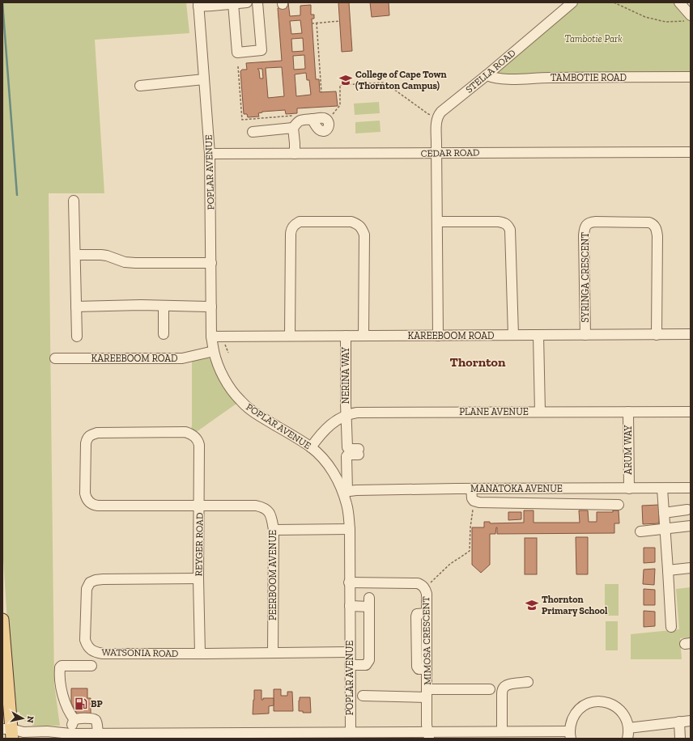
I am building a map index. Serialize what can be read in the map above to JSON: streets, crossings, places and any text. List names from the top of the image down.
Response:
{
  "streets": {
    "street": [
      "STELLA ROAD",
      "TAMBOTIE ROAD",
      "CEDAR ROAD",
      "POPLAR AVENUE",
      "SYRINGA CRESCENT",
      "KAREEBOOM ROAD",
      "NERINA WAY",
      "PLANE AVENUE",
      "ARUM WAY",
      "MANATOKA AVENUE",
      "REYGER ROAD",
      "PEERBOOM AVENUE",
      "MIMOSA CRESCENT",
      "WATSONIA ROAD"
    ]
  },
  "crossings": [
    ["STELLA ROAD", "TAMBOTIE ROAD"],
    ["CEDAR ROAD", "POPLAR AVENUE"],
    ["POPLAR AVENUE", "KAREEBOOM ROAD"],
    ["POPLAR AVENUE", "NERINA WAY"],
    ["POPLAR AVENUE", "PLANE AVENUE"],
    ["POPLAR AVENUE", "MANATOKA AVENUE"],
    ["POPLAR AVENUE", "MIMOSA CRESCENT"],
    ["POPLAR AVENUE", "WATSONIA ROAD"],
    ["SYRINGA CRESCENT", "KAREEBOOM ROAD"],
    ["KAREEBOOM ROAD", "NERINA WAY"],
    ["NERINA WAY", "PLANE AVENUE"],
    ["NERINA WAY", "MANATOKA AVENUE"],
    ["PLANE AVENUE", "ARUM WAY"],
    ["ARUM WAY", "MANATOKA AVENUE"],
    ["REYGER ROAD", "PEERBOOM AVENUE"],
    ["REYGER ROAD", "WATSONIA ROAD"],
    ["PEERBOOM AVENUE", "WATSONIA ROAD"]
  ],
  "districts": ["Thornton"],
  "parks": ["Tambotie Park"],
  "places": {
    "school or university": ["College of Cape Town (Thornton Campus)", "Thornton Primary School"],
    "fuel station": ["BP"]
  },
  "north": "right"
}
